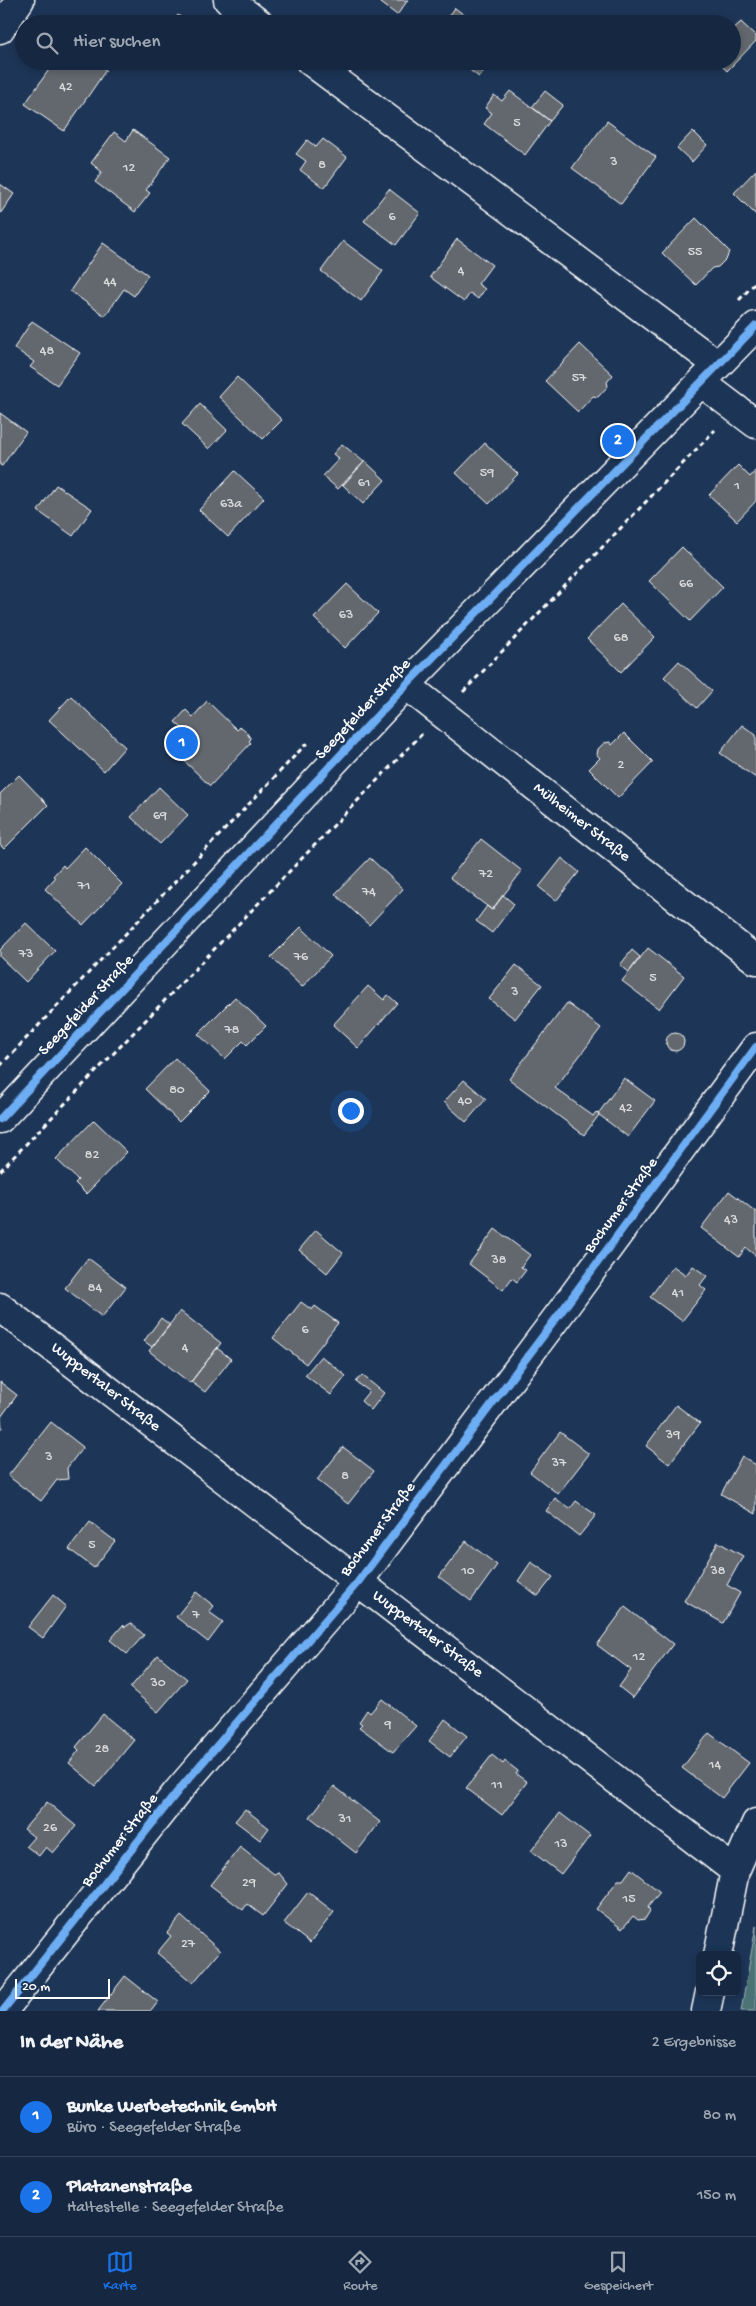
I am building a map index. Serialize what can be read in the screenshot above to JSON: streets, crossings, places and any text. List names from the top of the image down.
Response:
{
  "streets": {
    "street": [
      "Seegefelder Straße",
      "Mülheimer Straße",
      "Bochumer Straße",
      "Wuppertaler Straße"
    ]
  },
  "crossings": [
    ["Seegefelder Straße", "Mülheimer Straße"],
    ["Bochumer Straße", "Wuppertaler Straße"]
  ],
  "house_numbers": [
    "42",
    "5",
    "3",
    "8",
    "12",
    "6",
    "55",
    "4",
    "44",
    "48",
    "57",
    "59",
    "61",
    "1",
    "63a",
    "66",
    "63",
    "68",
    "2",
    "69",
    "72",
    "71",
    "74",
    "73",
    "76",
    "5",
    "3",
    "78",
    "80",
    "40",
    "42",
    "82",
    "43",
    "38",
    "84",
    "41",
    "6",
    "4",
    "39",
    "3",
    "37",
    "8",
    "5",
    "10",
    "38",
    "7",
    "12",
    "30",
    "9",
    "28",
    "14",
    "11",
    "31",
    "26",
    "13",
    "29",
    "15",
    "27"
  ],
  "scale_bar": "20 m",
  "page": {
    "search": "Hier suchen",
    "pins": ["2", "1"],
    "scale": "20 m",
    "heading": ["In der Nähe", "2 Ergebnisse"],
    "list": [
      {
        "mark": "1",
        "name": "Bunke Werbetechnik GmbH",
        "note": "Büro · Seegefelder Straße",
        "value": "80 m"
      },
      {
        "mark": "2",
        "name": "Platanenstraße",
        "note": "Haltestelle · Seegefelder Straße",
        "value": "150 m"
      }
    ],
    "nav": ["Karte", "Route", "Gespeichert"]
  }
}
